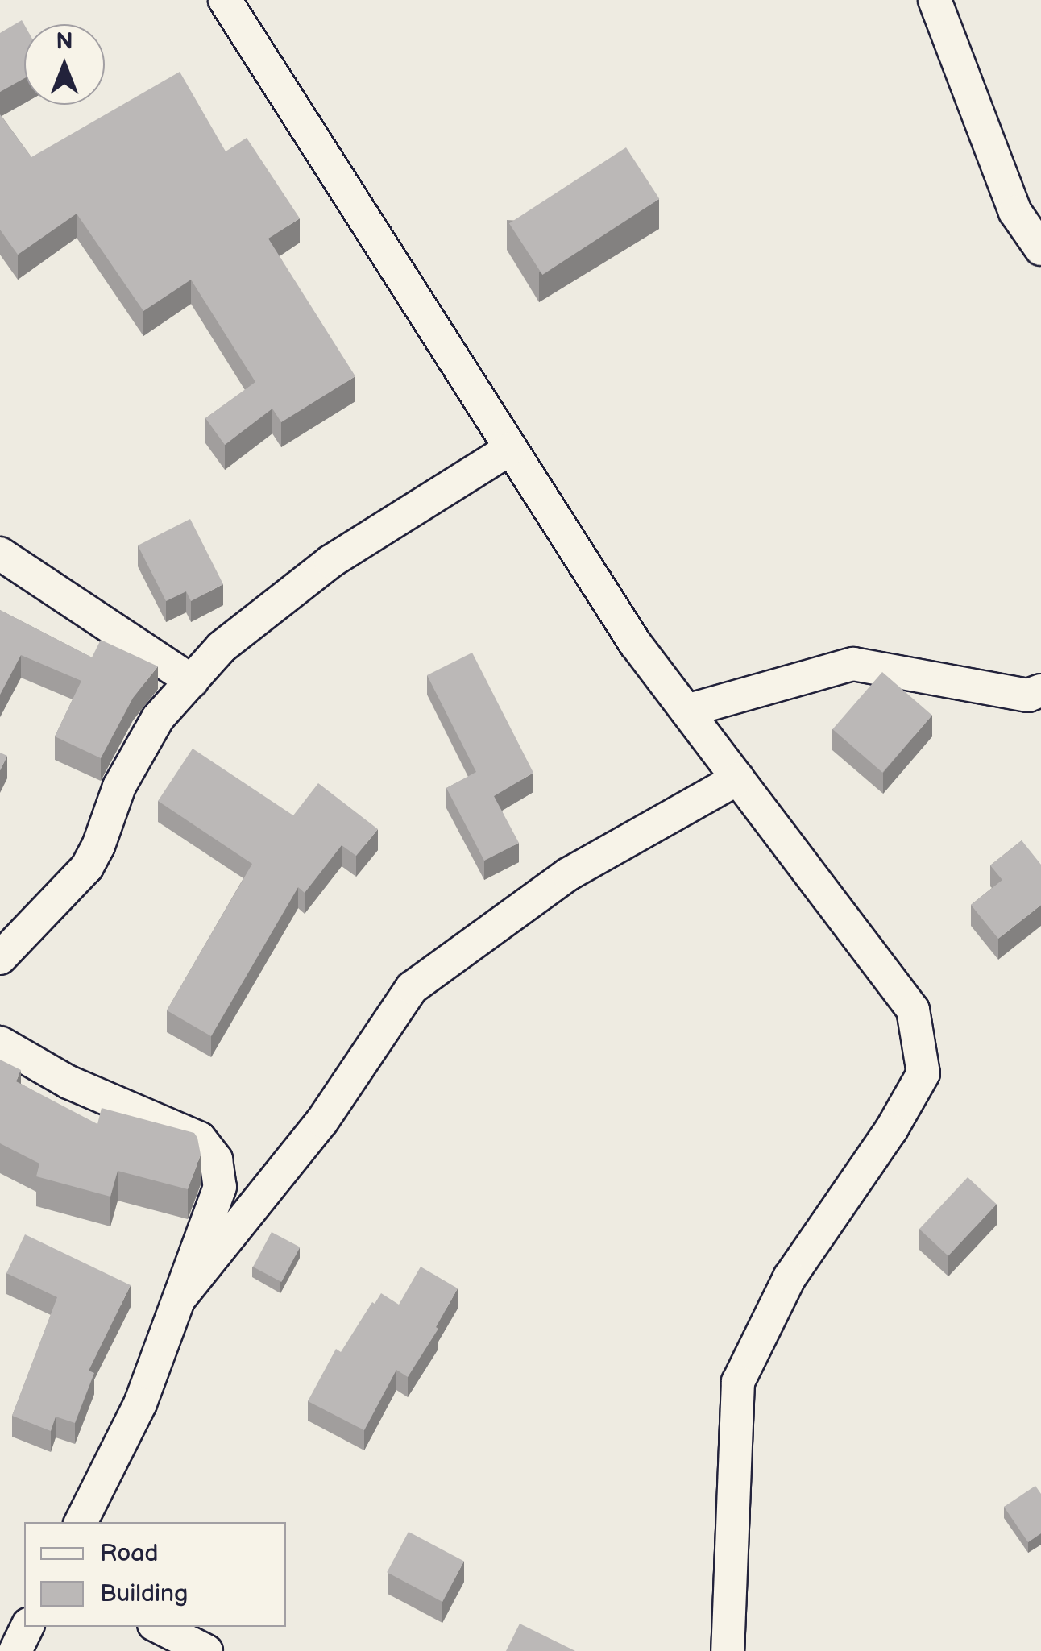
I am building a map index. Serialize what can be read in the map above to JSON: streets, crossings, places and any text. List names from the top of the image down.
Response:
{
  "legend": ["Road", "Building"],
  "north": "top"
}
